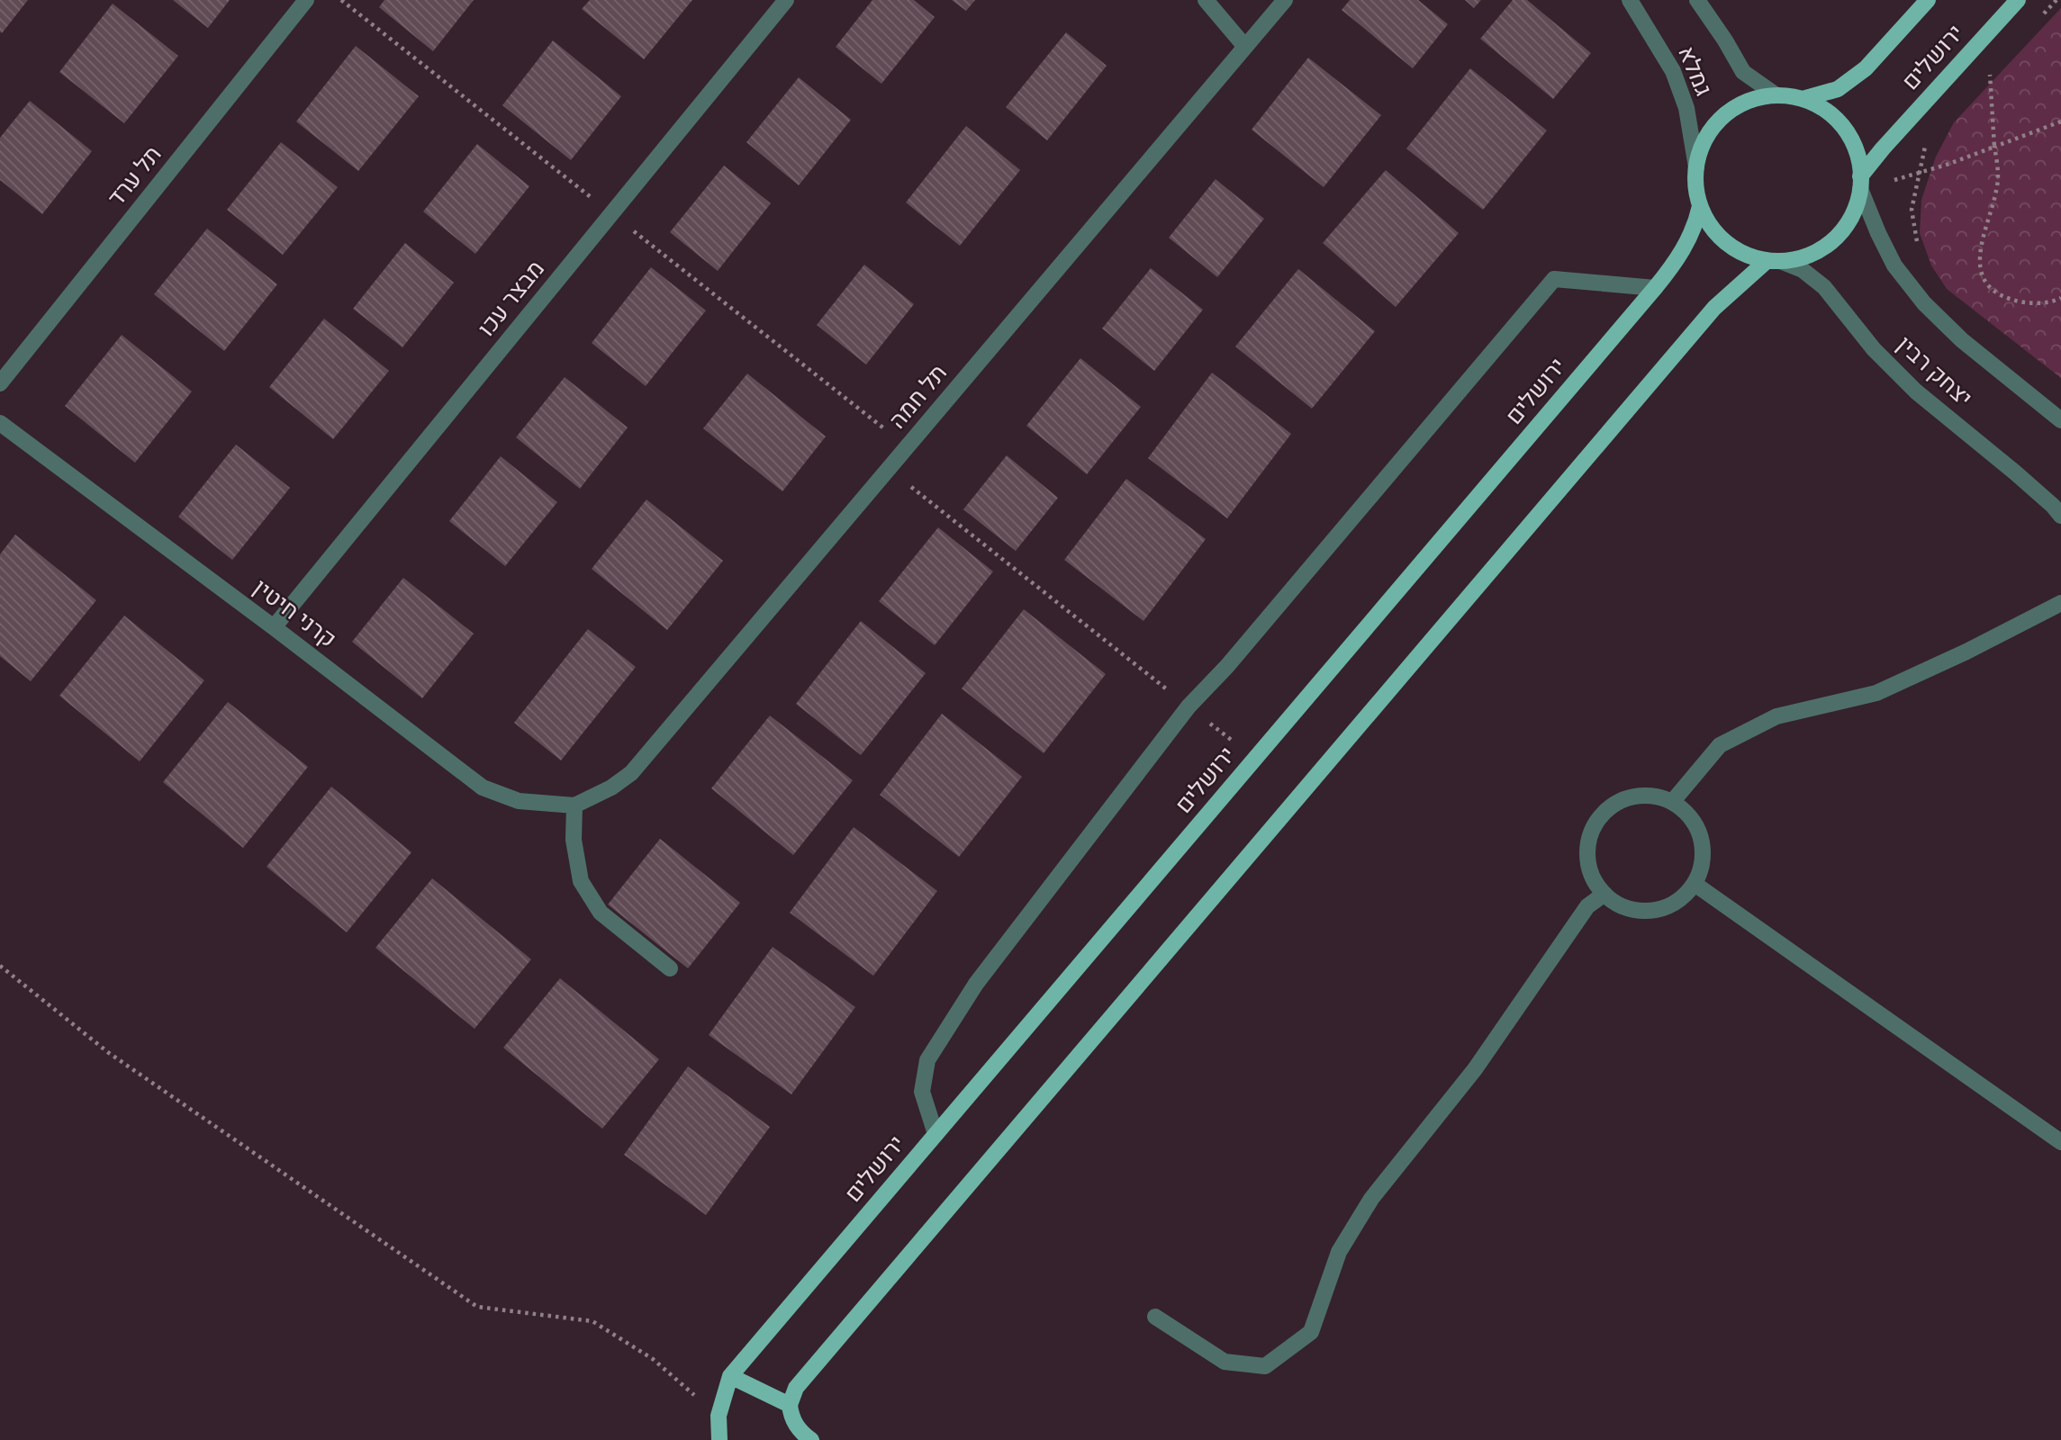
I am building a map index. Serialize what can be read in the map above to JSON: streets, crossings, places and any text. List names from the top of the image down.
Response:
{
  "streets": {
    "main road": ["ירושלים"],
    "street": [
      "גמלא",
      "תל ערד",
      "מבצר עכו",
      "יצחק רבין",
      "תל חמה",
      "קרני חיטין"
    ]
  },
  "crossings": [
    ["ירושלים", "גמלא"],
    ["ירושלים", "יצחק רבין"],
    ["גמלא", "יצחק רבין"],
    ["מבצר עכו", "קרני חיטין"],
    ["תל חמה", "קרני חיטין"]
  ]
}
